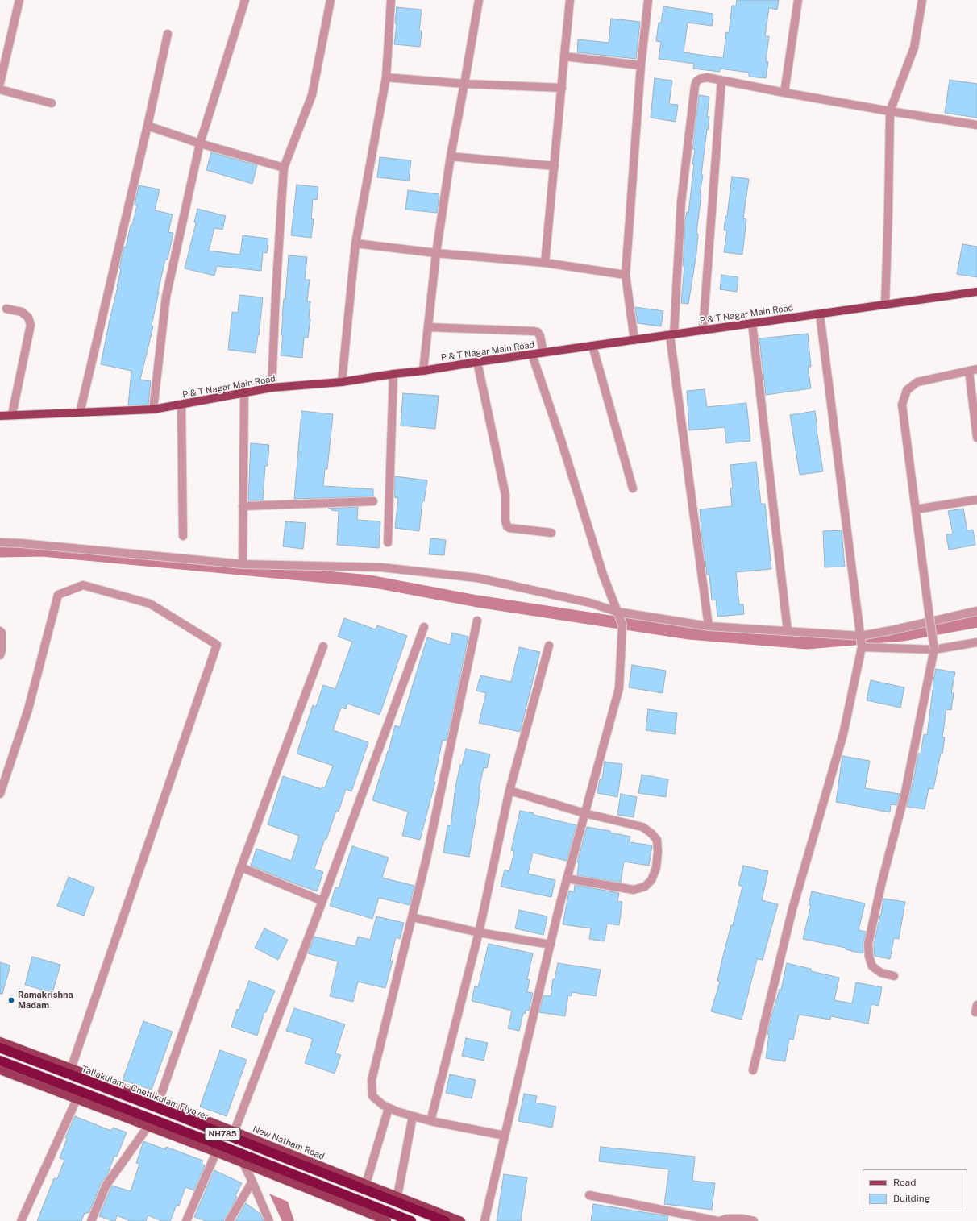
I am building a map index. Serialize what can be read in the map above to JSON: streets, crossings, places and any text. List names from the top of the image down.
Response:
{
  "streets": {
    "highway": ["Tallakulam - Chettikulam Flyover", "NH785"],
    "main road": ["P & T Nagar Main Road", "New Natham Road"]
  },
  "places": ["Ramakrishna Madam"],
  "legend": ["Road", "Building"]
}
